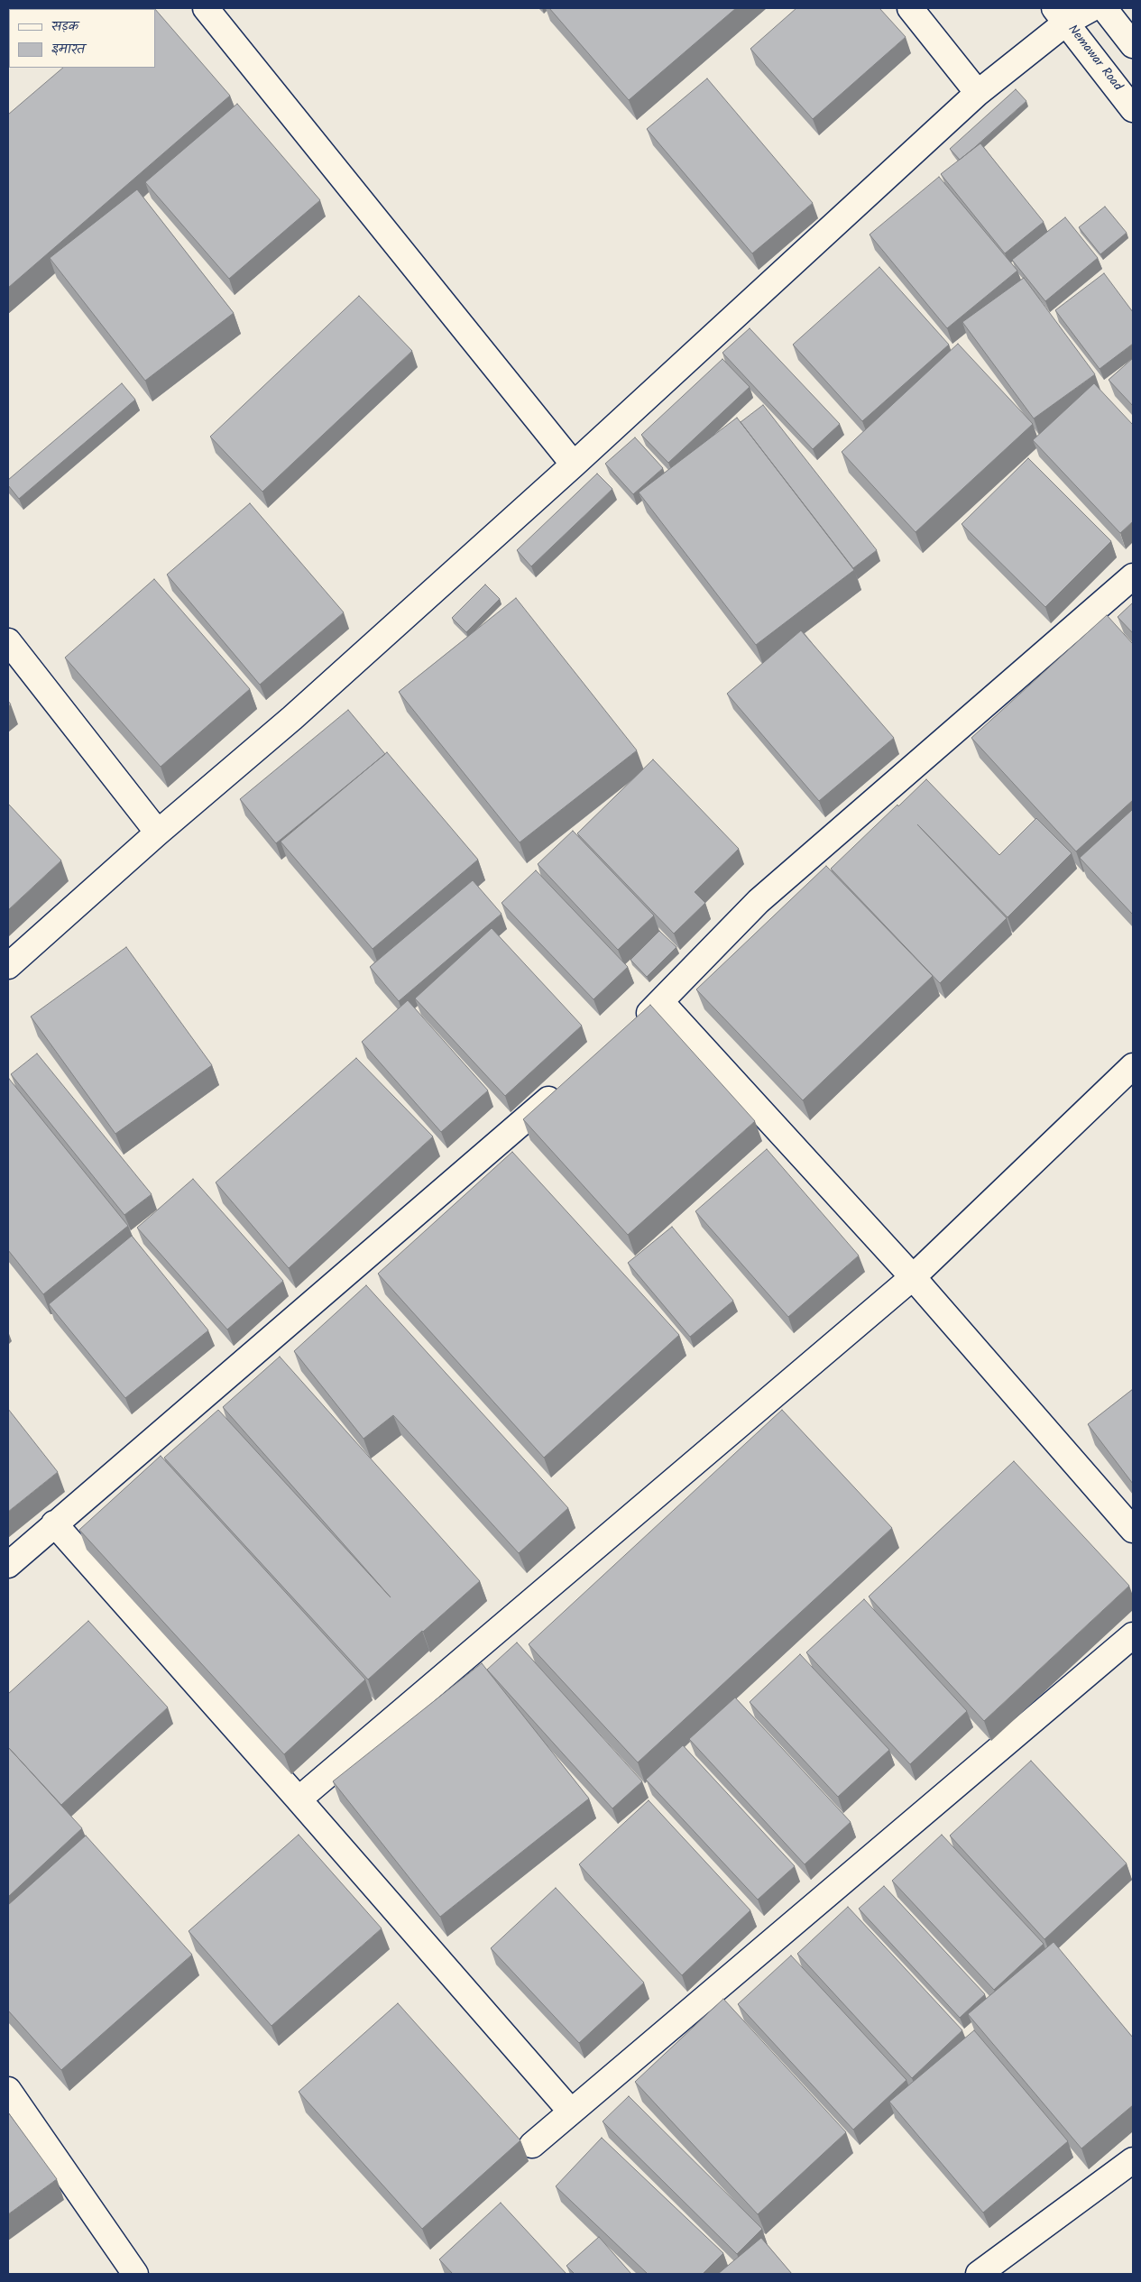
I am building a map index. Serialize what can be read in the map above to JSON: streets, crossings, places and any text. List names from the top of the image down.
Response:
{
  "streets": {
    "main road": ["Nemawar Road"]
  },
  "legend": ["सड़क", "इमारत"]
}
